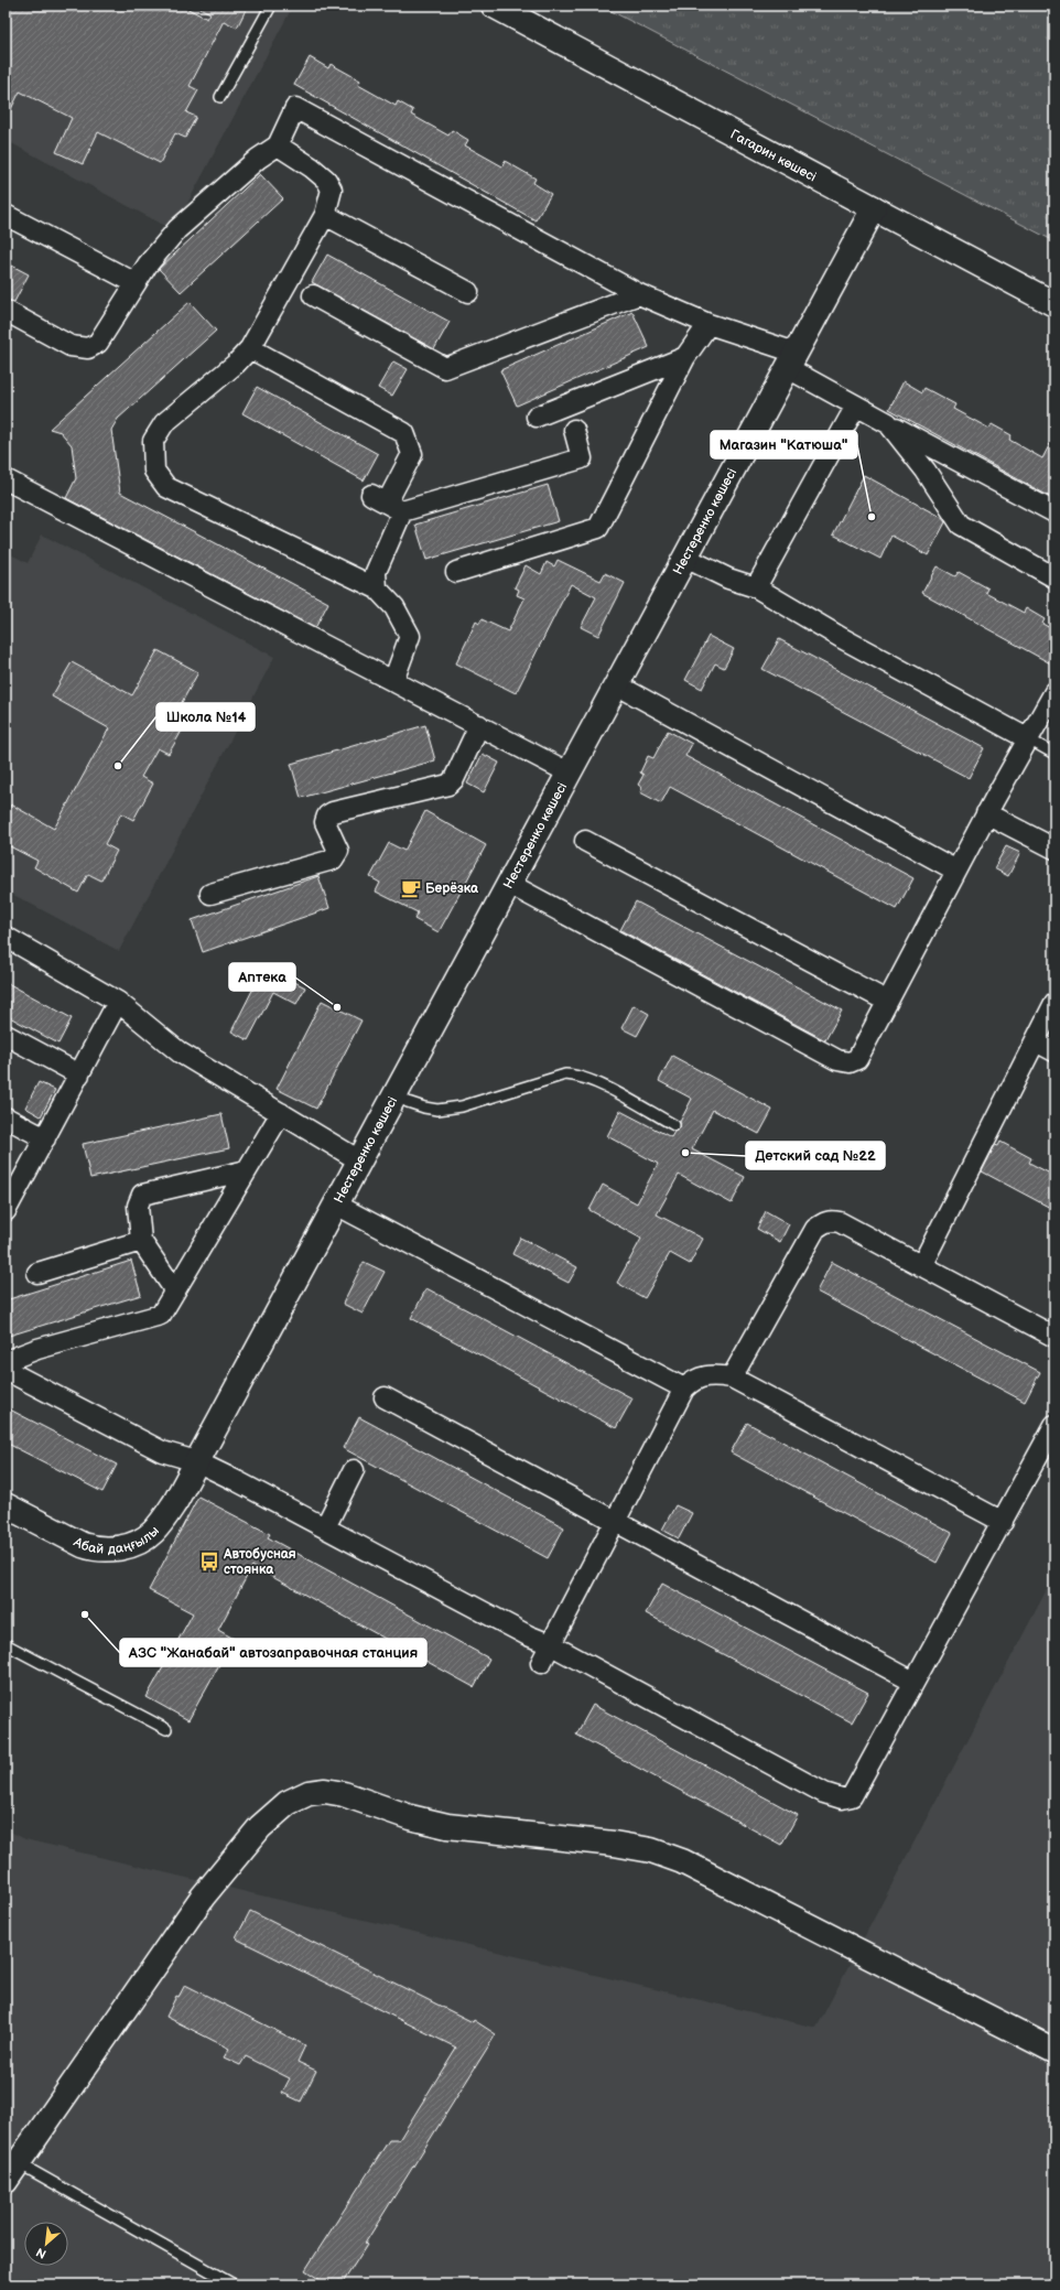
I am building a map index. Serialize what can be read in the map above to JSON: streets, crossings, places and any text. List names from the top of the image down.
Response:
{
  "streets": {
    "main road": ["Гагарин көшесі", "Нестеренко көшесі", "Абай даңғылы"]
  },
  "crossings": [
    ["Гагарин көшесі", "Нестеренко көшесі"],
    ["Нестеренко көшесі", "Абай даңғылы"]
  ],
  "places": {
    "other": [
      "Магазин \"Катюша\"",
      "Школа №14",
      "Аптека",
      "Детский сад №22",
      "АЗС \"Жанабай\" автозаправочная станция"
    ],
    "cafe": ["Берёзка"],
    "bus stop": ["Автобусная стоянка"]
  },
  "north": "bottom left"
}
